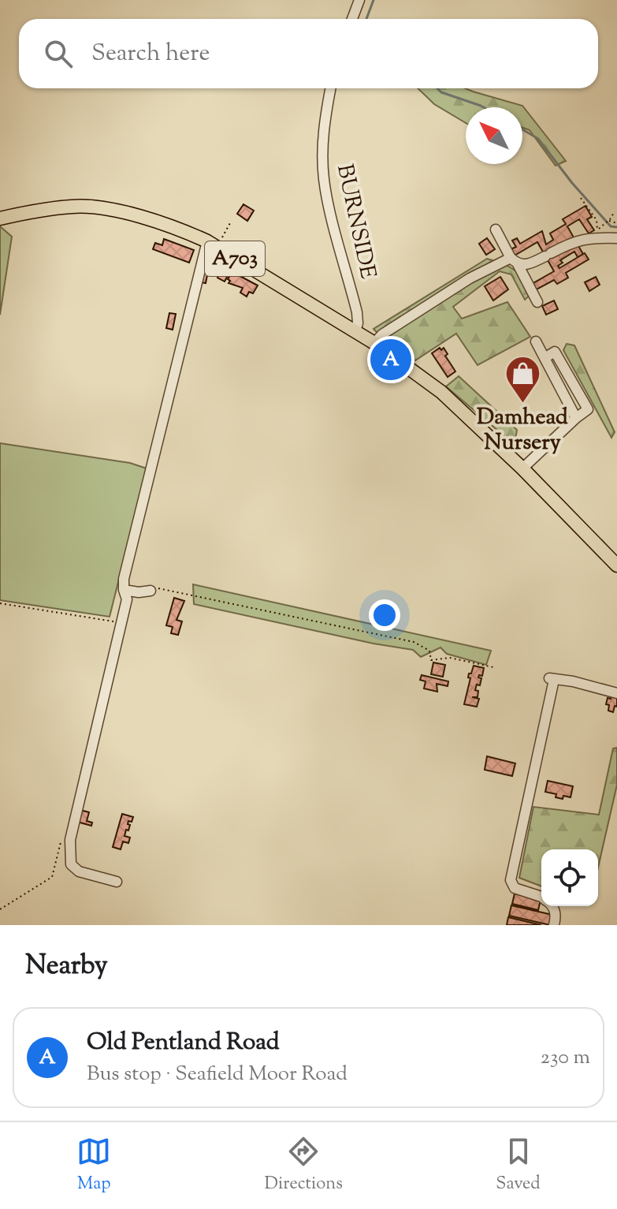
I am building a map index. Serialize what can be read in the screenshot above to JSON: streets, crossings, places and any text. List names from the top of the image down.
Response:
{
  "streets": {
    "main road": ["A703"],
    "street": ["BURNSIDE"]
  },
  "crossings": [
    ["BURNSIDE", "A703"]
  ],
  "places": {
    "shop": ["Damhead Nursery"]
  },
  "north": "top left",
  "page": {
    "search": "Search here",
    "pins": "A",
    "heading": "Nearby",
    "list": [
      {
        "mark": "A",
        "name": "Old Pentland Road",
        "note": "Bus stop · Seafield Moor Road",
        "value": "230 m"
      }
    ],
    "nav": ["Map", "Directions", "Saved"]
  }
}
